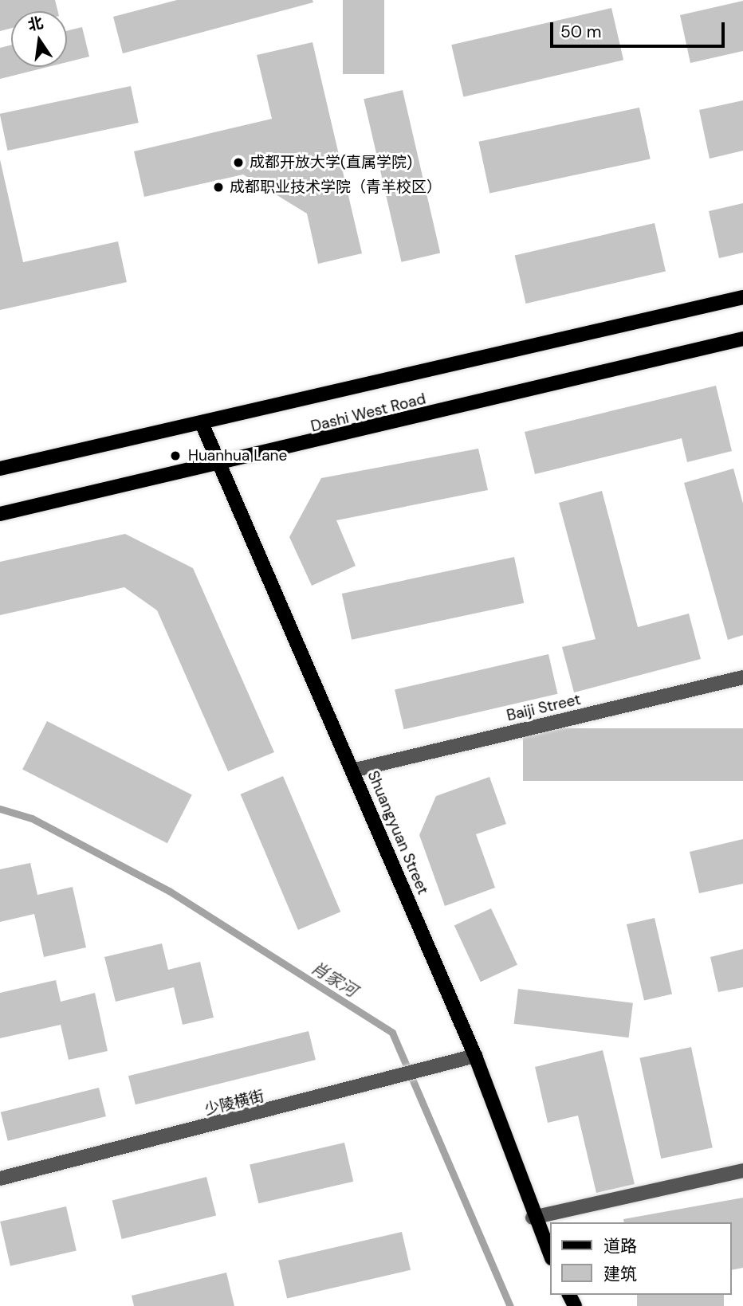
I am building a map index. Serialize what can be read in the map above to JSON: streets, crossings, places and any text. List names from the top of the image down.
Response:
{
  "streets": {
    "main road": ["Dashi West Road", "Shuangyuan Street"],
    "street": ["Baiji Street", "少陵横街"]
  },
  "crossings": [
    ["Dashi West Road", "Shuangyuan Street"],
    ["Baiji Street", "Shuangyuan Street"],
    ["Shuangyuan Street", "少陵横街"]
  ],
  "water": ["肖家河"],
  "places": ["成都开放大学(直属学院)", "成都职业技术学院（青羊校区）", "Huanhua Lane"],
  "legend": ["道路", "建筑"],
  "scale_bar": "50 m",
  "north": "top"
}
